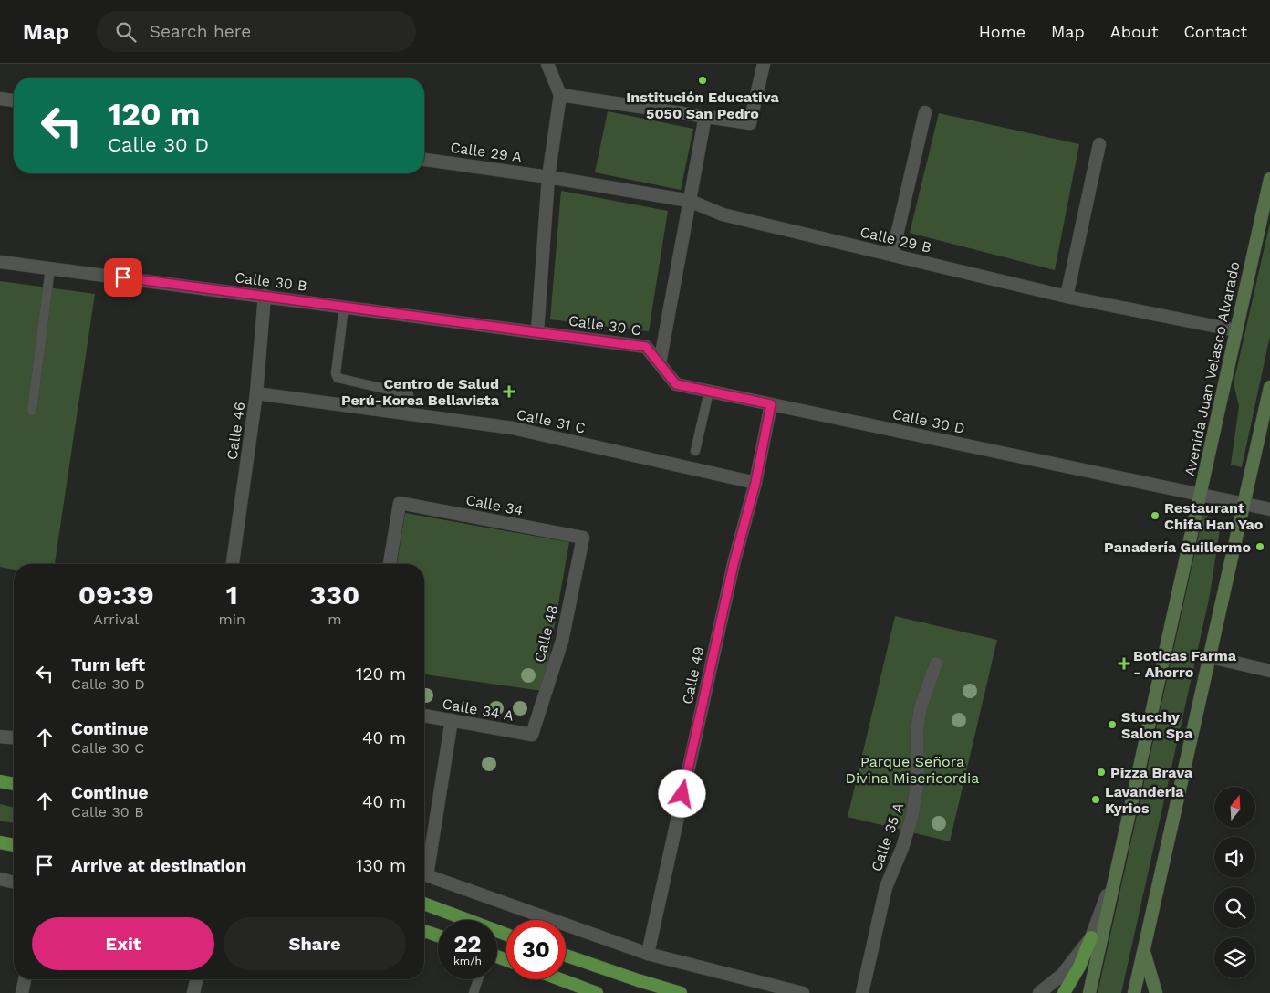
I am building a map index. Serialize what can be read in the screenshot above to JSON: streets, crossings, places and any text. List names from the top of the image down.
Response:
{
  "streets": {
    "main road": ["Avenida Juan Velasco Alvarado"],
    "street": [
      "Calle 29 A",
      "Calle 29 B",
      "Calle 30 B",
      "Calle 30 C",
      "Calle 31 C",
      "Calle 30 D",
      "Calle 46",
      "Calle 34",
      "Calle 48",
      "Calle 49",
      "Calle 34 A",
      "Calle 35 A"
    ]
  },
  "crossings": [
    ["Calle 29 A", "Calle 29 B"],
    ["Calle 29 B", "Avenida Juan Velasco Alvarado"],
    ["Calle 30 B", "Calle 30 C"],
    ["Calle 30 B", "Calle 46"],
    ["Calle 30 C", "Calle 30 D"],
    ["Avenida Juan Velasco Alvarado", "Calle 30 D"],
    ["Calle 31 C", "Calle 46"],
    ["Calle 31 C", "Calle 49"],
    ["Calle 30 D", "Calle 49"],
    ["Calle 34", "Calle 48"],
    ["Calle 48", "Calle 34 A"]
  ],
  "parks": ["Parque Señora Divina Misericordia"],
  "places": {
    "other": [
      "Institución Educativa 5050 San Pedro",
      "Restaurant Chifa Han Yao",
      "Panadería Guillermo",
      "Stucchy Salon Spa",
      "Pizza Brava",
      "Lavanderia Kyrios"
    ],
    "health": ["Centro de Salud Perú-Korea Bellavista", "Boticas Farma - Ahorro"]
  },
  "north": "top",
  "page": {
    "header": "Map",
    "search": "Search here",
    "nav": [
      "Home",
      "Map",
      "About",
      "Contact"
    ],
    "turn": ["120 m", "Calle 30 D"],
    "eta": [
      "09:39",
      "Arrival",
      "1",
      "min",
      "330",
      "m"
    ],
    "list": [
      {
        "name": "Turn left",
        "note": "Calle 30 D",
        "value": "120 m"
      },
      {
        "name": "Continue",
        "note": "Calle 30 C",
        "value": "40 m"
      },
      {
        "name": "Continue",
        "note": "Calle 30 B",
        "value": "40 m"
      },
      {
        "name": "Arrive at destination",
        "value": "130 m"
      }
    ],
    "buttons": ["Exit", "Share"],
    "speed": "22 km/h",
    "limit": "30"
  }
}
